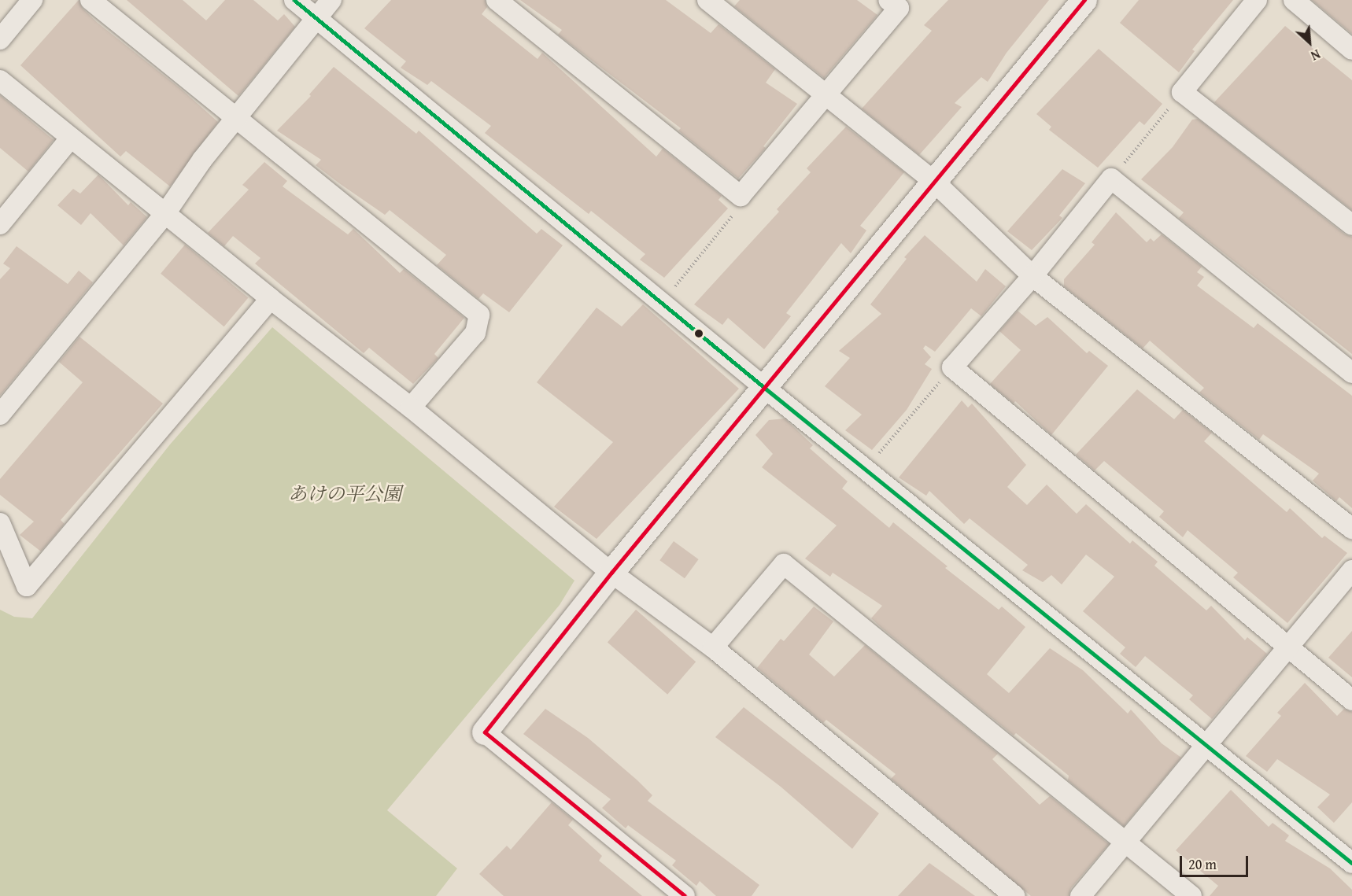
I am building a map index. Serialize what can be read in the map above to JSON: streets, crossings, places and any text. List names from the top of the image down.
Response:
{
  "parks": ["あけの平公園"],
  "scale_bar": "20 m",
  "north": "bottom right"
}
